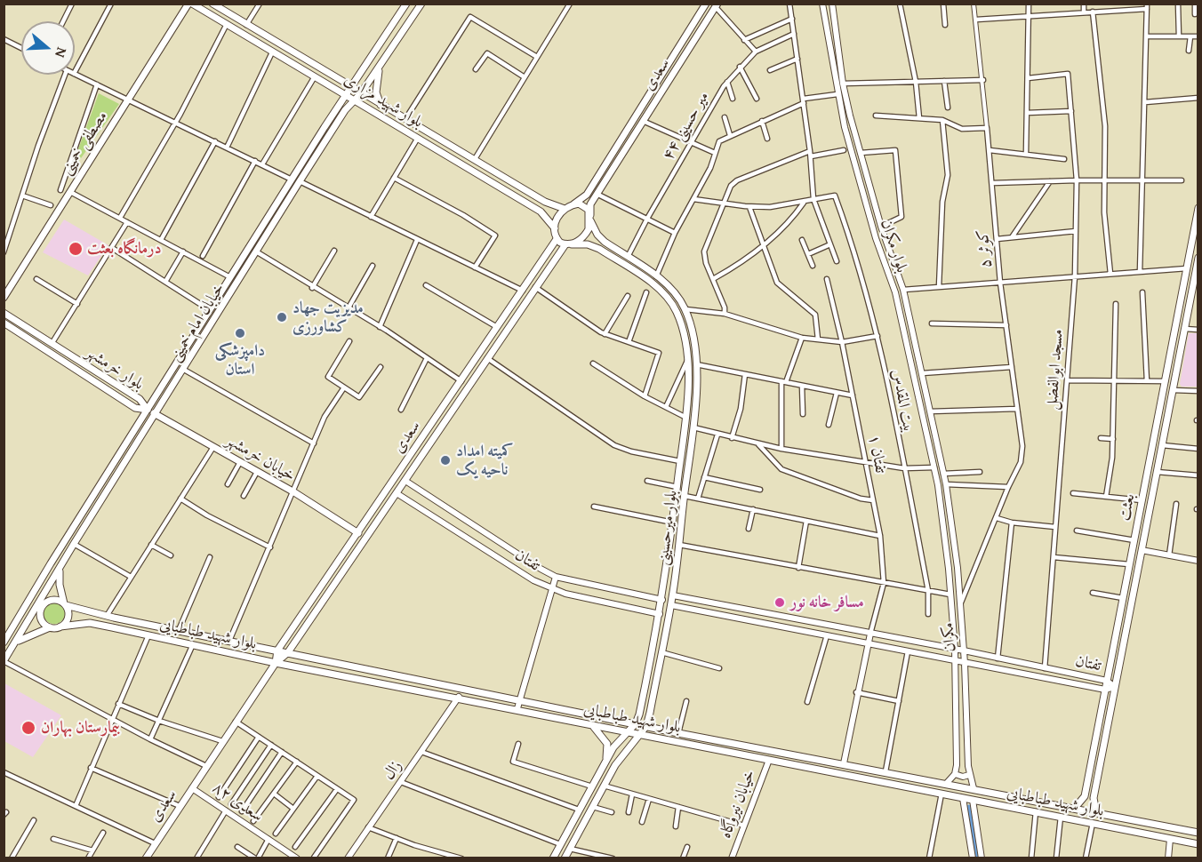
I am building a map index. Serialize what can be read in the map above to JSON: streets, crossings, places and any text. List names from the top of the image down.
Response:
{
  "streets": {
    "main road": [
      "سعدی",
      "بلوار شهید مزاری",
      "مصطفی خمینی",
      "خیابان امام خمینی",
      "بلوار خرمشهر",
      "خیابان خرمشهر",
      "بعثت",
      "بلوار میرحسینی",
      "بلوار شهید طباطبایی"
    ],
    "street": [
      "میر حسینی ۴۴",
      "بلوار مکران",
      "کوثر ۵",
      "مسجد ابوالفضل",
      "بیت المقدس",
      "تفتان ۱",
      "تفتان",
      "مکران",
      "زال",
      "سعدی ۸۲",
      "خیابان نیروگاه"
    ]
  },
  "crossings": [
    ["سعدی", "بلوار شهید مزاری"],
    ["سعدی", "خیابان خرمشهر"],
    ["سعدی", "بلوار میرحسینی"],
    ["سعدی", "تفتان"],
    ["سعدی", "بلوار شهید طباطبایی"],
    ["سعدی", "سعدی ۸۲"],
    ["بلوار شهید مزاری", "مصطفی خمینی"],
    ["بلوار شهید مزاری", "خیابان امام خمینی"],
    ["بلوار شهید مزاری", "بلوار میرحسینی"],
    ["میر حسینی ۴۴", "بلوار میرحسینی"],
    ["بلوار مکران", "مکران"],
    ["کوثر ۵", "مکران"],
    ["خیابان امام خمینی", "بلوار خرمشهر"],
    ["خیابان امام خمینی", "خیابان خرمشهر"],
    ["خیابان امام خمینی", "بلوار شهید طباطبایی"],
    ["بلوار خرمشهر", "خیابان خرمشهر"],
    ["مسجد ابوالفضل", "تفتان"],
    ["تفتان ۱", "تفتان"],
    ["بعثت", "تفتان"],
    ["بعثت", "بلوار شهید طباطبایی"],
    ["بلوار میرحسینی", "تفتان"],
    ["بلوار میرحسینی", "بلوار شهید طباطبایی"],
    ["تفتان", "مکران"],
    ["بلوار شهید طباطبایی", "مکران"],
    ["بلوار شهید طباطبایی", "زال"],
    ["بلوار شهید طباطبایی", "خیابان نیروگاه"]
  ],
  "places": [
    "درمانگاه بعثت",
    "مدیزیت جهاد کشاورزی",
    "دامپزشکی استان",
    "کمیته امداد ناحیه یک",
    "مسافر خانه نور",
    "بیمارستان بهاران"
  ],
  "north": "right"
}
